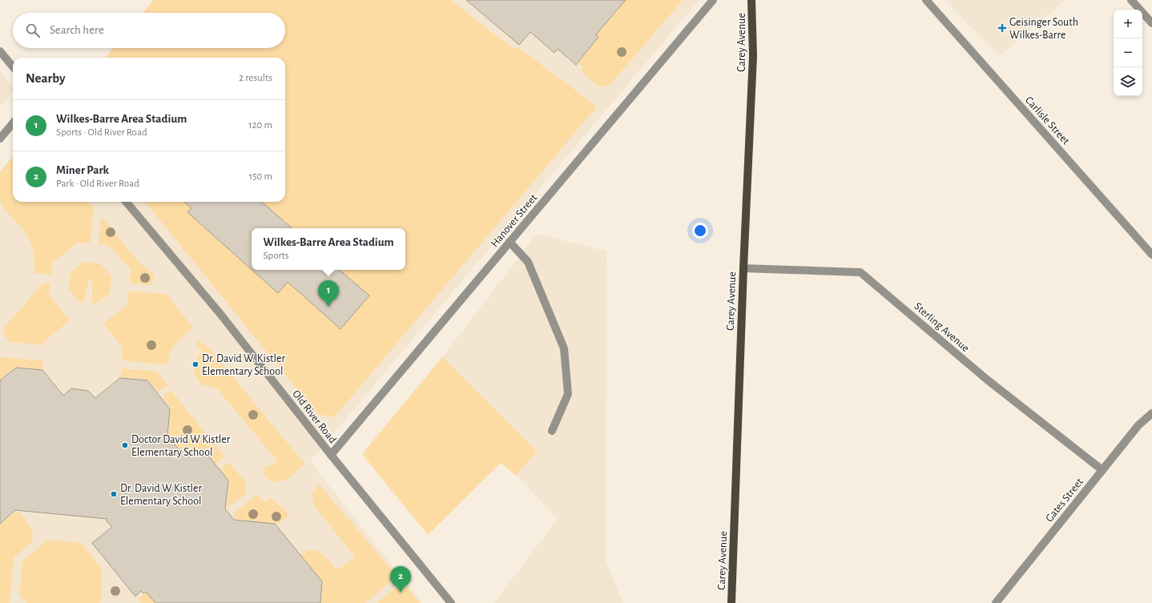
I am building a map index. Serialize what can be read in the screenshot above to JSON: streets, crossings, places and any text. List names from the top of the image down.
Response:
{
  "streets": {
    "main road": ["Carey Avenue"],
    "street": [
      "Carlisle Street",
      "Hanover Street",
      "Sterling Avenue",
      "Old River Road",
      "Gates Street"
    ]
  },
  "crossings": [
    ["Carey Avenue", "Sterling Avenue"],
    ["Hanover Street", "Old River Road"],
    ["Sterling Avenue", "Gates Street"]
  ],
  "places": {
    "health": ["Geisinger South Wilkes-Barre"],
    "other": ["Dr. David W. Kistler Elementary School", "Doctor David W Kistler Elementary School", "Dr. David W Kistler Elementary School"]
  },
  "page": {
    "map_buttons": ["+", "−"],
    "search": "Search here",
    "heading": ["Nearby", "2 results"],
    "list": [
      {
        "mark": "1",
        "name": "Wilkes-Barre Area Stadium",
        "note": "Sports · Old River Road",
        "value": "120 m"
      },
      {
        "mark": "2",
        "name": "Miner Park",
        "note": "Park · Old River Road",
        "value": "150 m"
      }
    ],
    "popup": ["Wilkes-Barre Area Stadium", "Sports"],
    "pins": ["1", "2"]
  }
}
